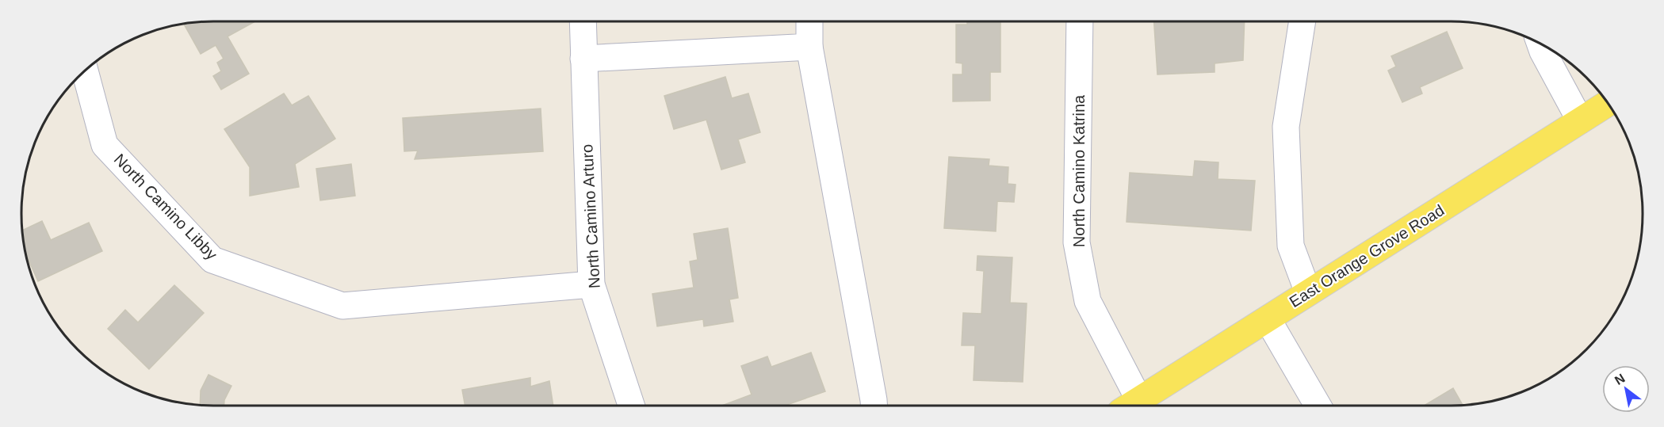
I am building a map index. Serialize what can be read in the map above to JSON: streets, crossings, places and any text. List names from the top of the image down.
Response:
{
  "streets": {
    "main road": ["East Orange Grove Road"],
    "street": ["North Camino Katrina", "North Camino Libby", "North Camino Arturo"]
  },
  "crossings": [
    ["North Camino Libby", "North Camino Arturo"]
  ],
  "north": "top left"
}
